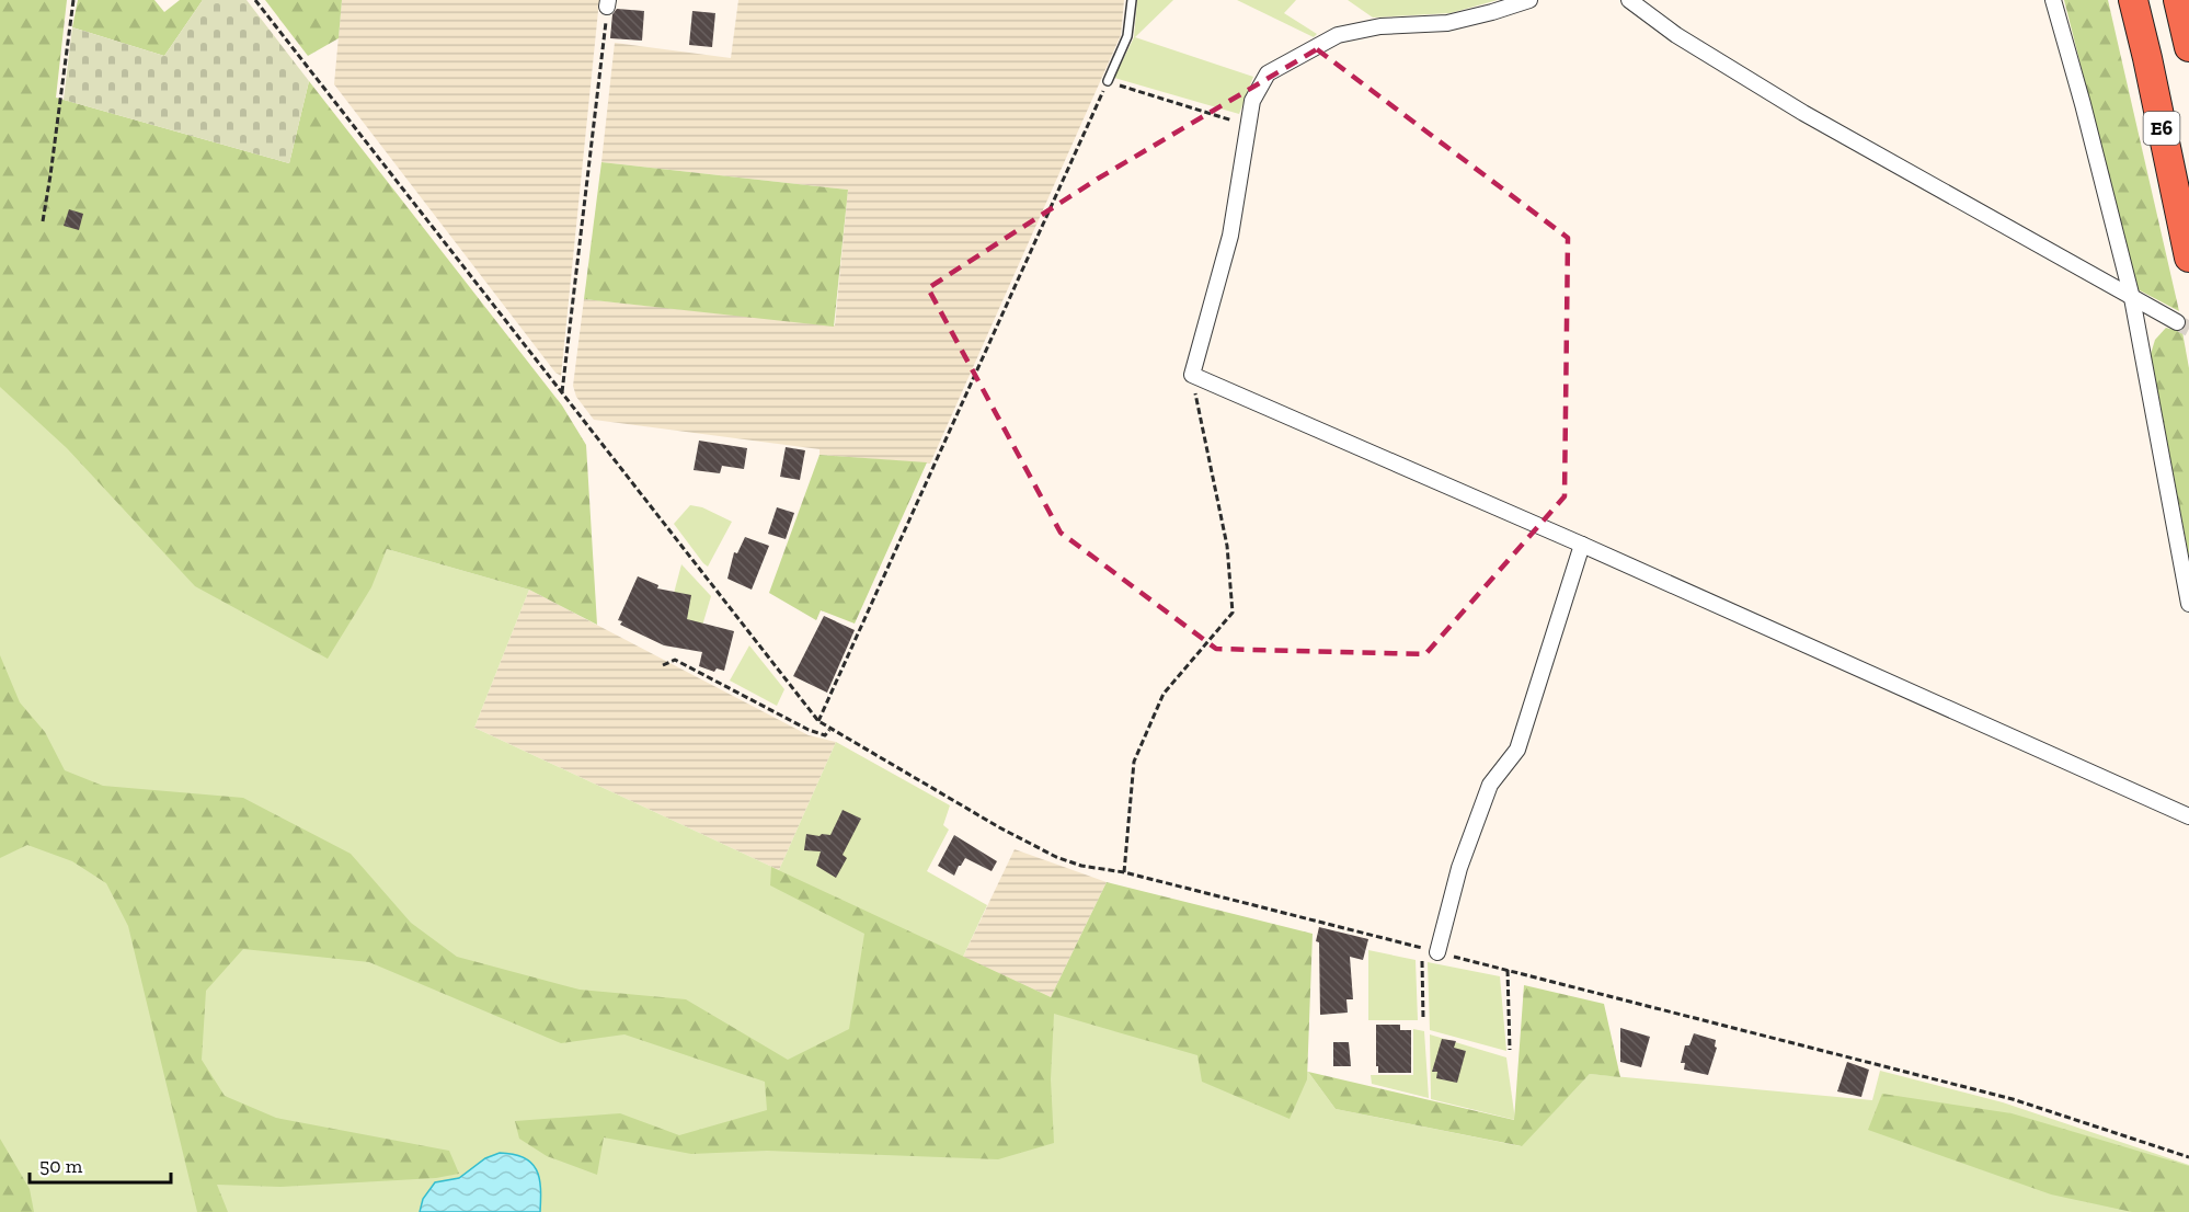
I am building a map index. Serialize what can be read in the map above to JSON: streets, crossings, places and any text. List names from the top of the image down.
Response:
{
  "streets": {
    "highway": ["E6"]
  },
  "scale_bar": "50 m"
}
